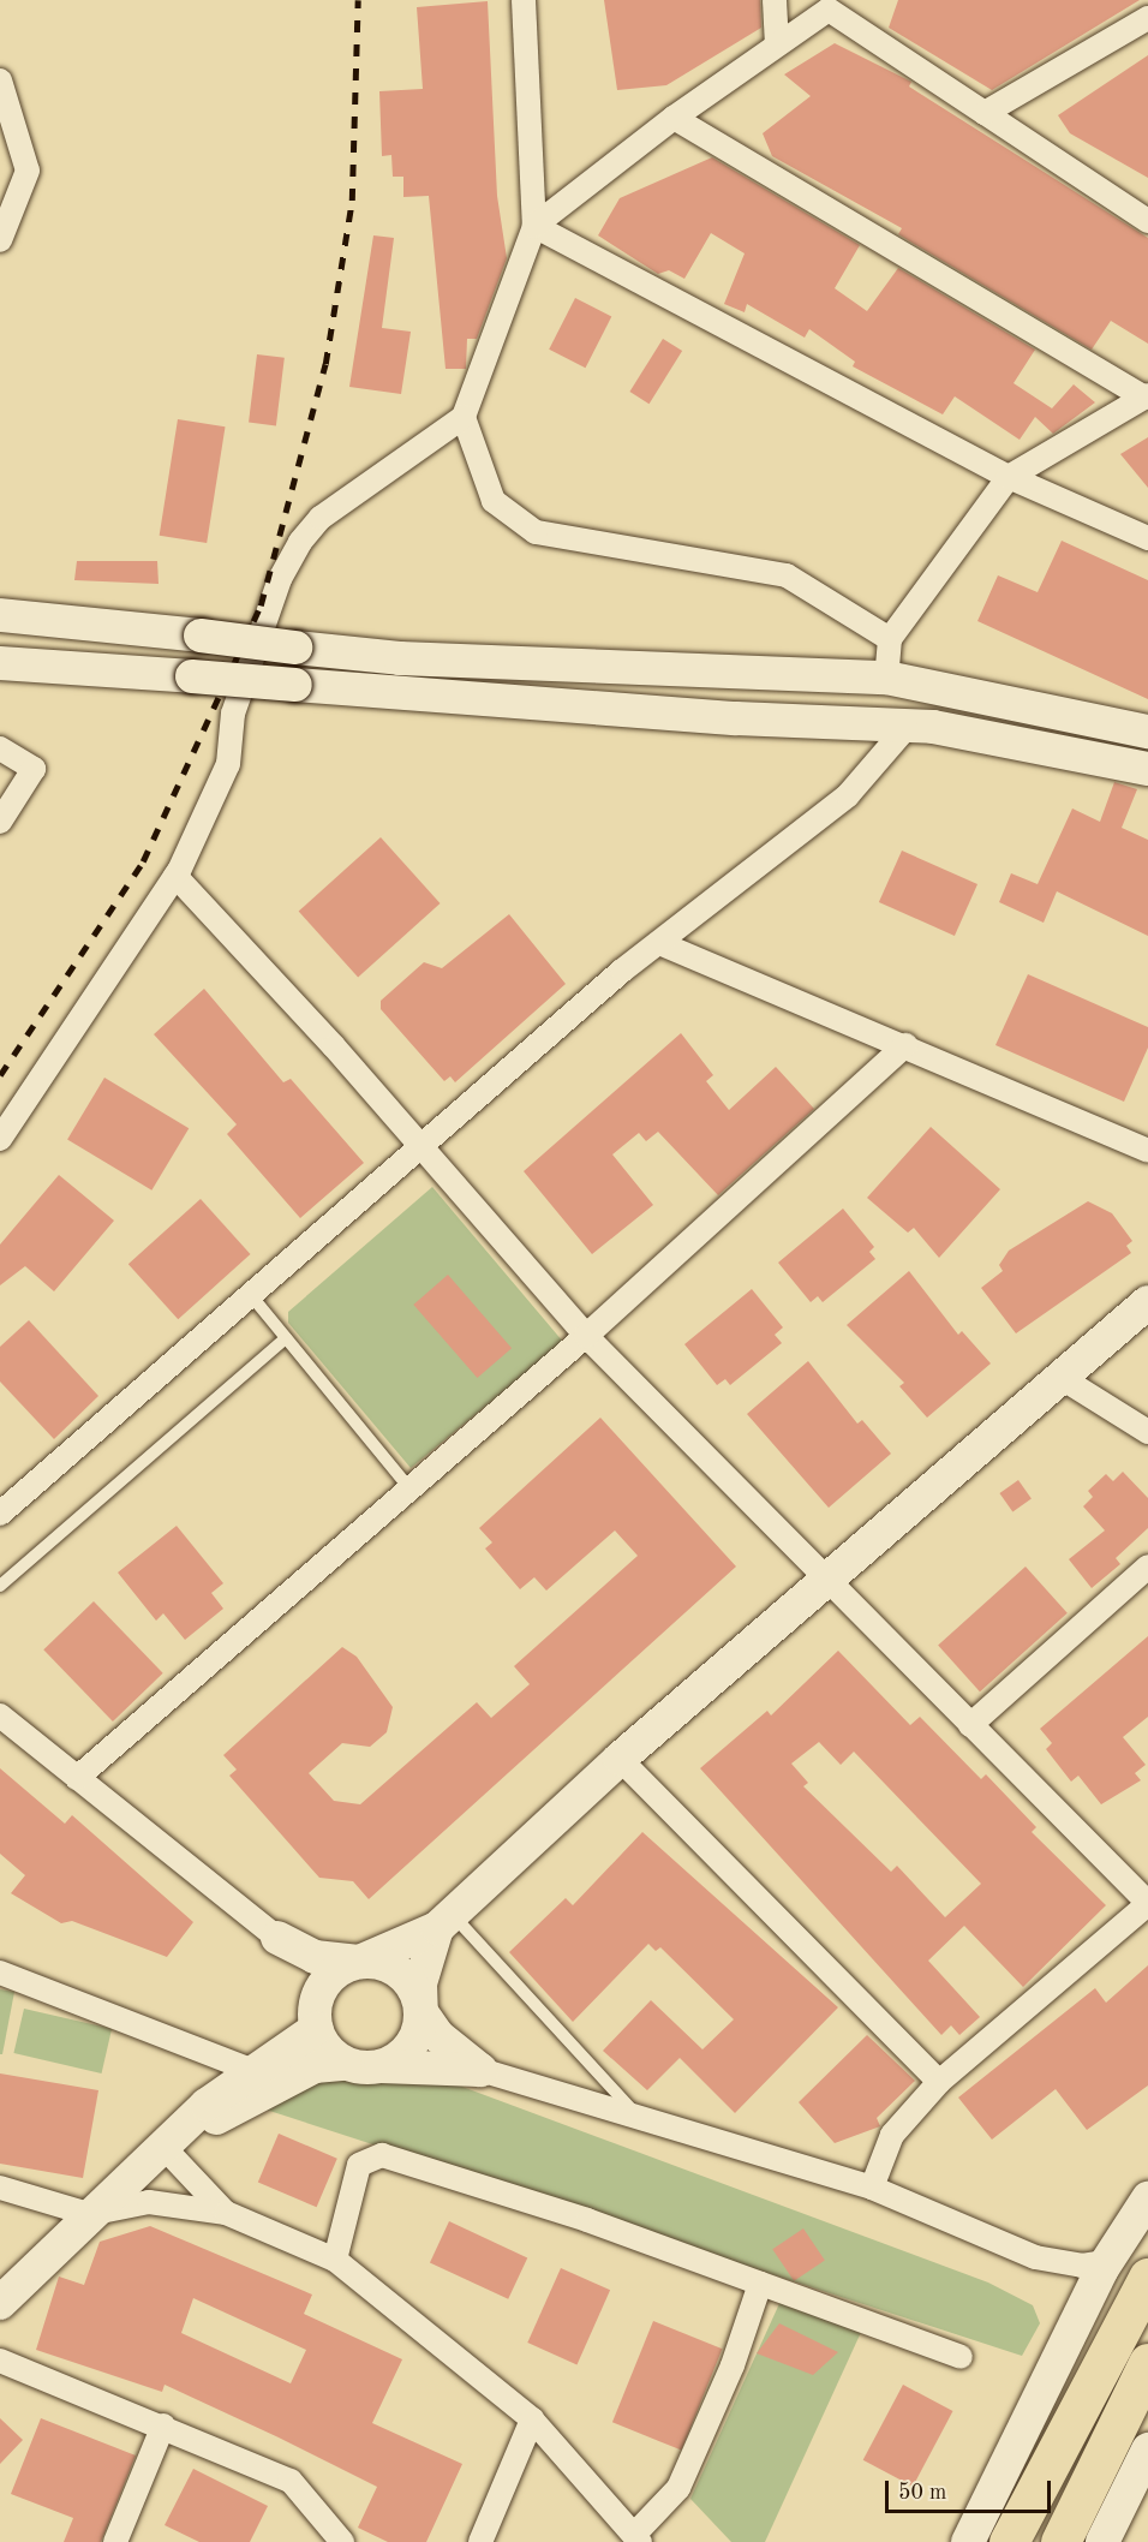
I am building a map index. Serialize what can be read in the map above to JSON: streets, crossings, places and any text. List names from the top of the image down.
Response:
{
  "scale_bar": "50 m"
}
